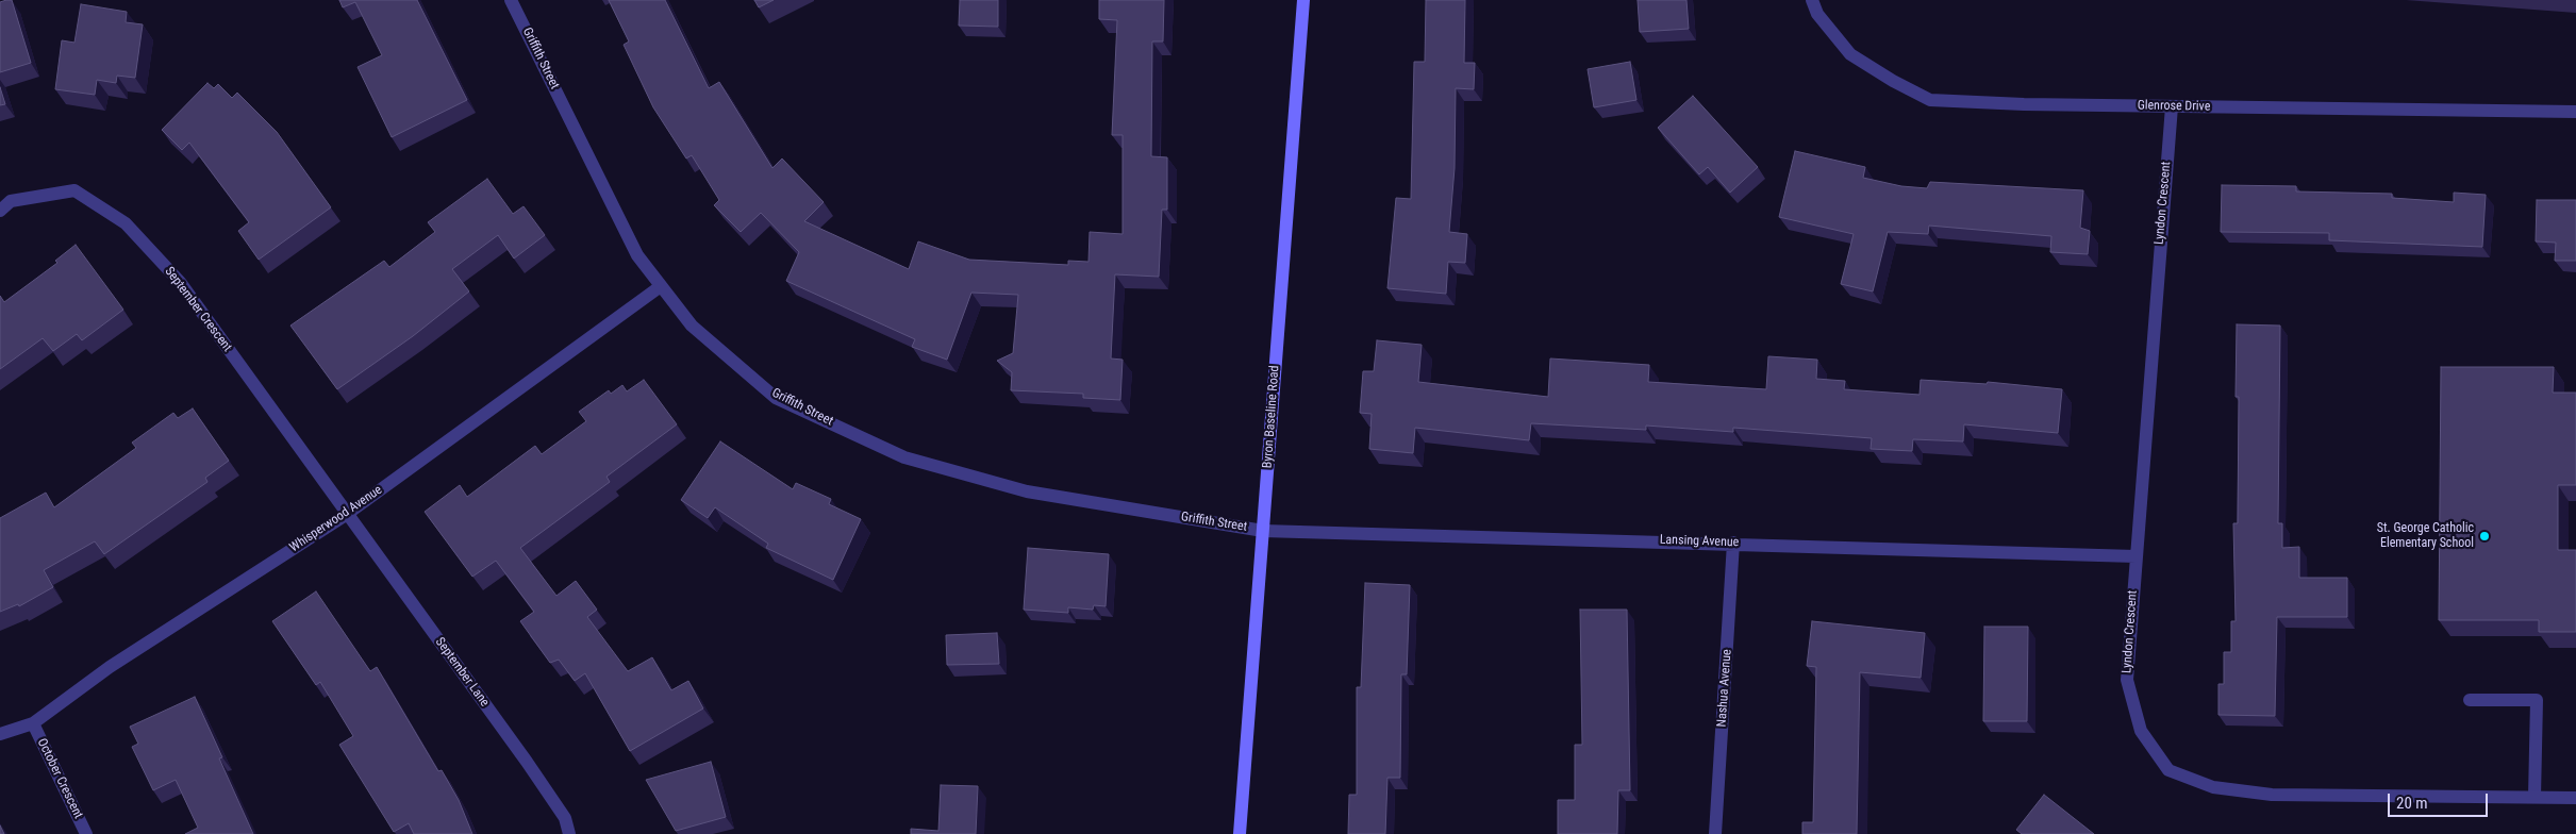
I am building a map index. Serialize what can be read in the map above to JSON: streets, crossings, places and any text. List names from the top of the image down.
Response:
{
  "streets": {
    "main road": ["Byron Baseline Road"],
    "street": [
      "Griffith Street",
      "Glenrose Drive",
      "Lyndon Crescent",
      "September Crescent",
      "Whisperwood Avenue",
      "Lansing Avenue",
      "September Lane",
      "Nashua Avenue",
      "October Crescent"
    ]
  },
  "crossings": [
    ["Griffith Street", "Byron Baseline Road"],
    ["Griffith Street", "Whisperwood Avenue"],
    ["Griffith Street", "Lansing Avenue"],
    ["Glenrose Drive", "Lyndon Crescent"],
    ["Lyndon Crescent", "Lansing Avenue"],
    ["September Crescent", "Whisperwood Avenue"],
    ["September Crescent", "September Lane"],
    ["Byron Baseline Road", "Lansing Avenue"],
    ["Whisperwood Avenue", "September Lane"],
    ["Whisperwood Avenue", "October Crescent"],
    ["Lansing Avenue", "Nashua Avenue"]
  ],
  "places": ["St. George Catholic Elementary School"],
  "scale_bar": "20 m"
}
